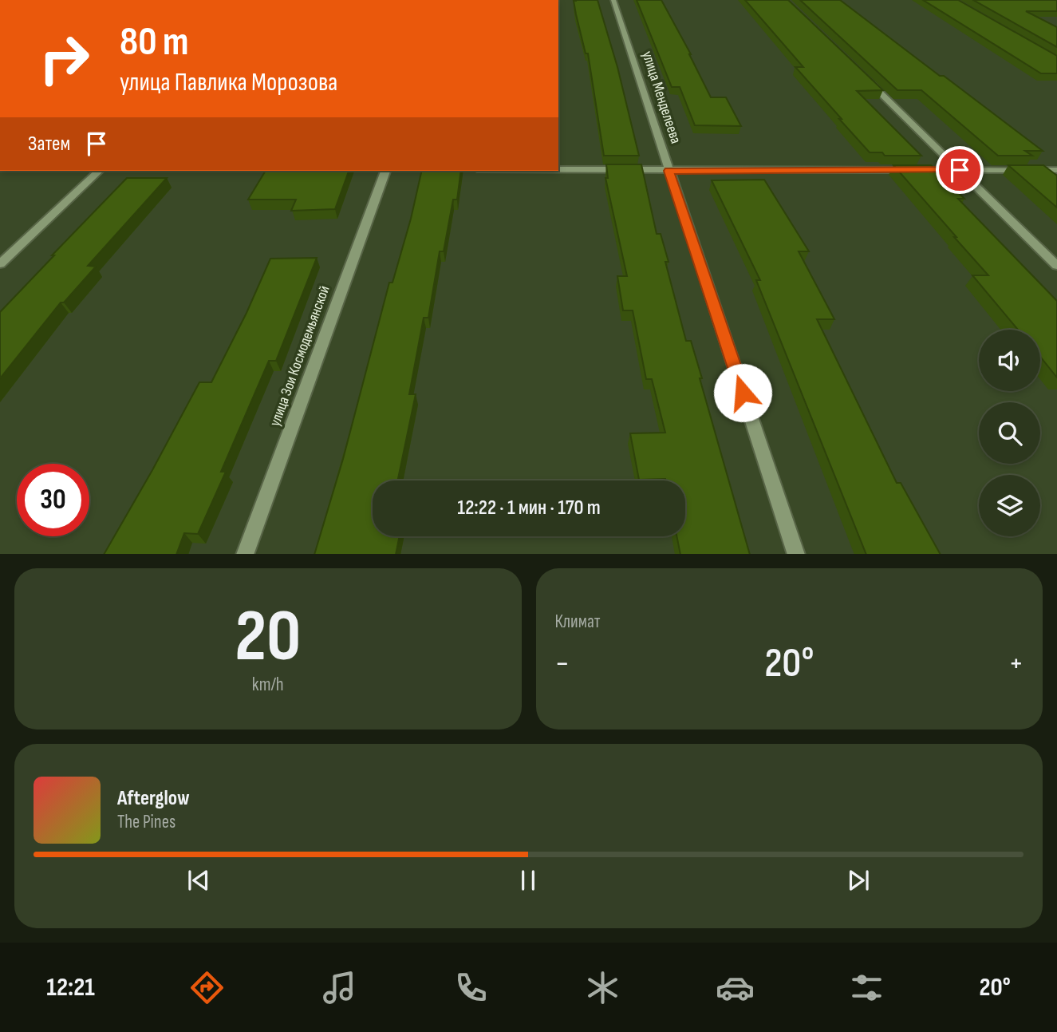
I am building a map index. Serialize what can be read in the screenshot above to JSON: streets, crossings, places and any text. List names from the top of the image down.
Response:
{
  "streets": {
    "street": ["улица Менделеева", "улица Зои Космодемьянской"]
  },
  "page": {
    "turn": ["80 m", "улица Павлика Морозова"],
    "then": "Затем",
    "limit": "30",
    "trip": "12:22 · 1 мин · 170 m",
    "tile": [
      ["20", "km/h"],
      "Климат"
    ],
    "heat": ["−", "20°", "+"],
    "song": ["Afterglow", "The Pines"],
    "tabs": ["12:21", "20°"]
  }
}
